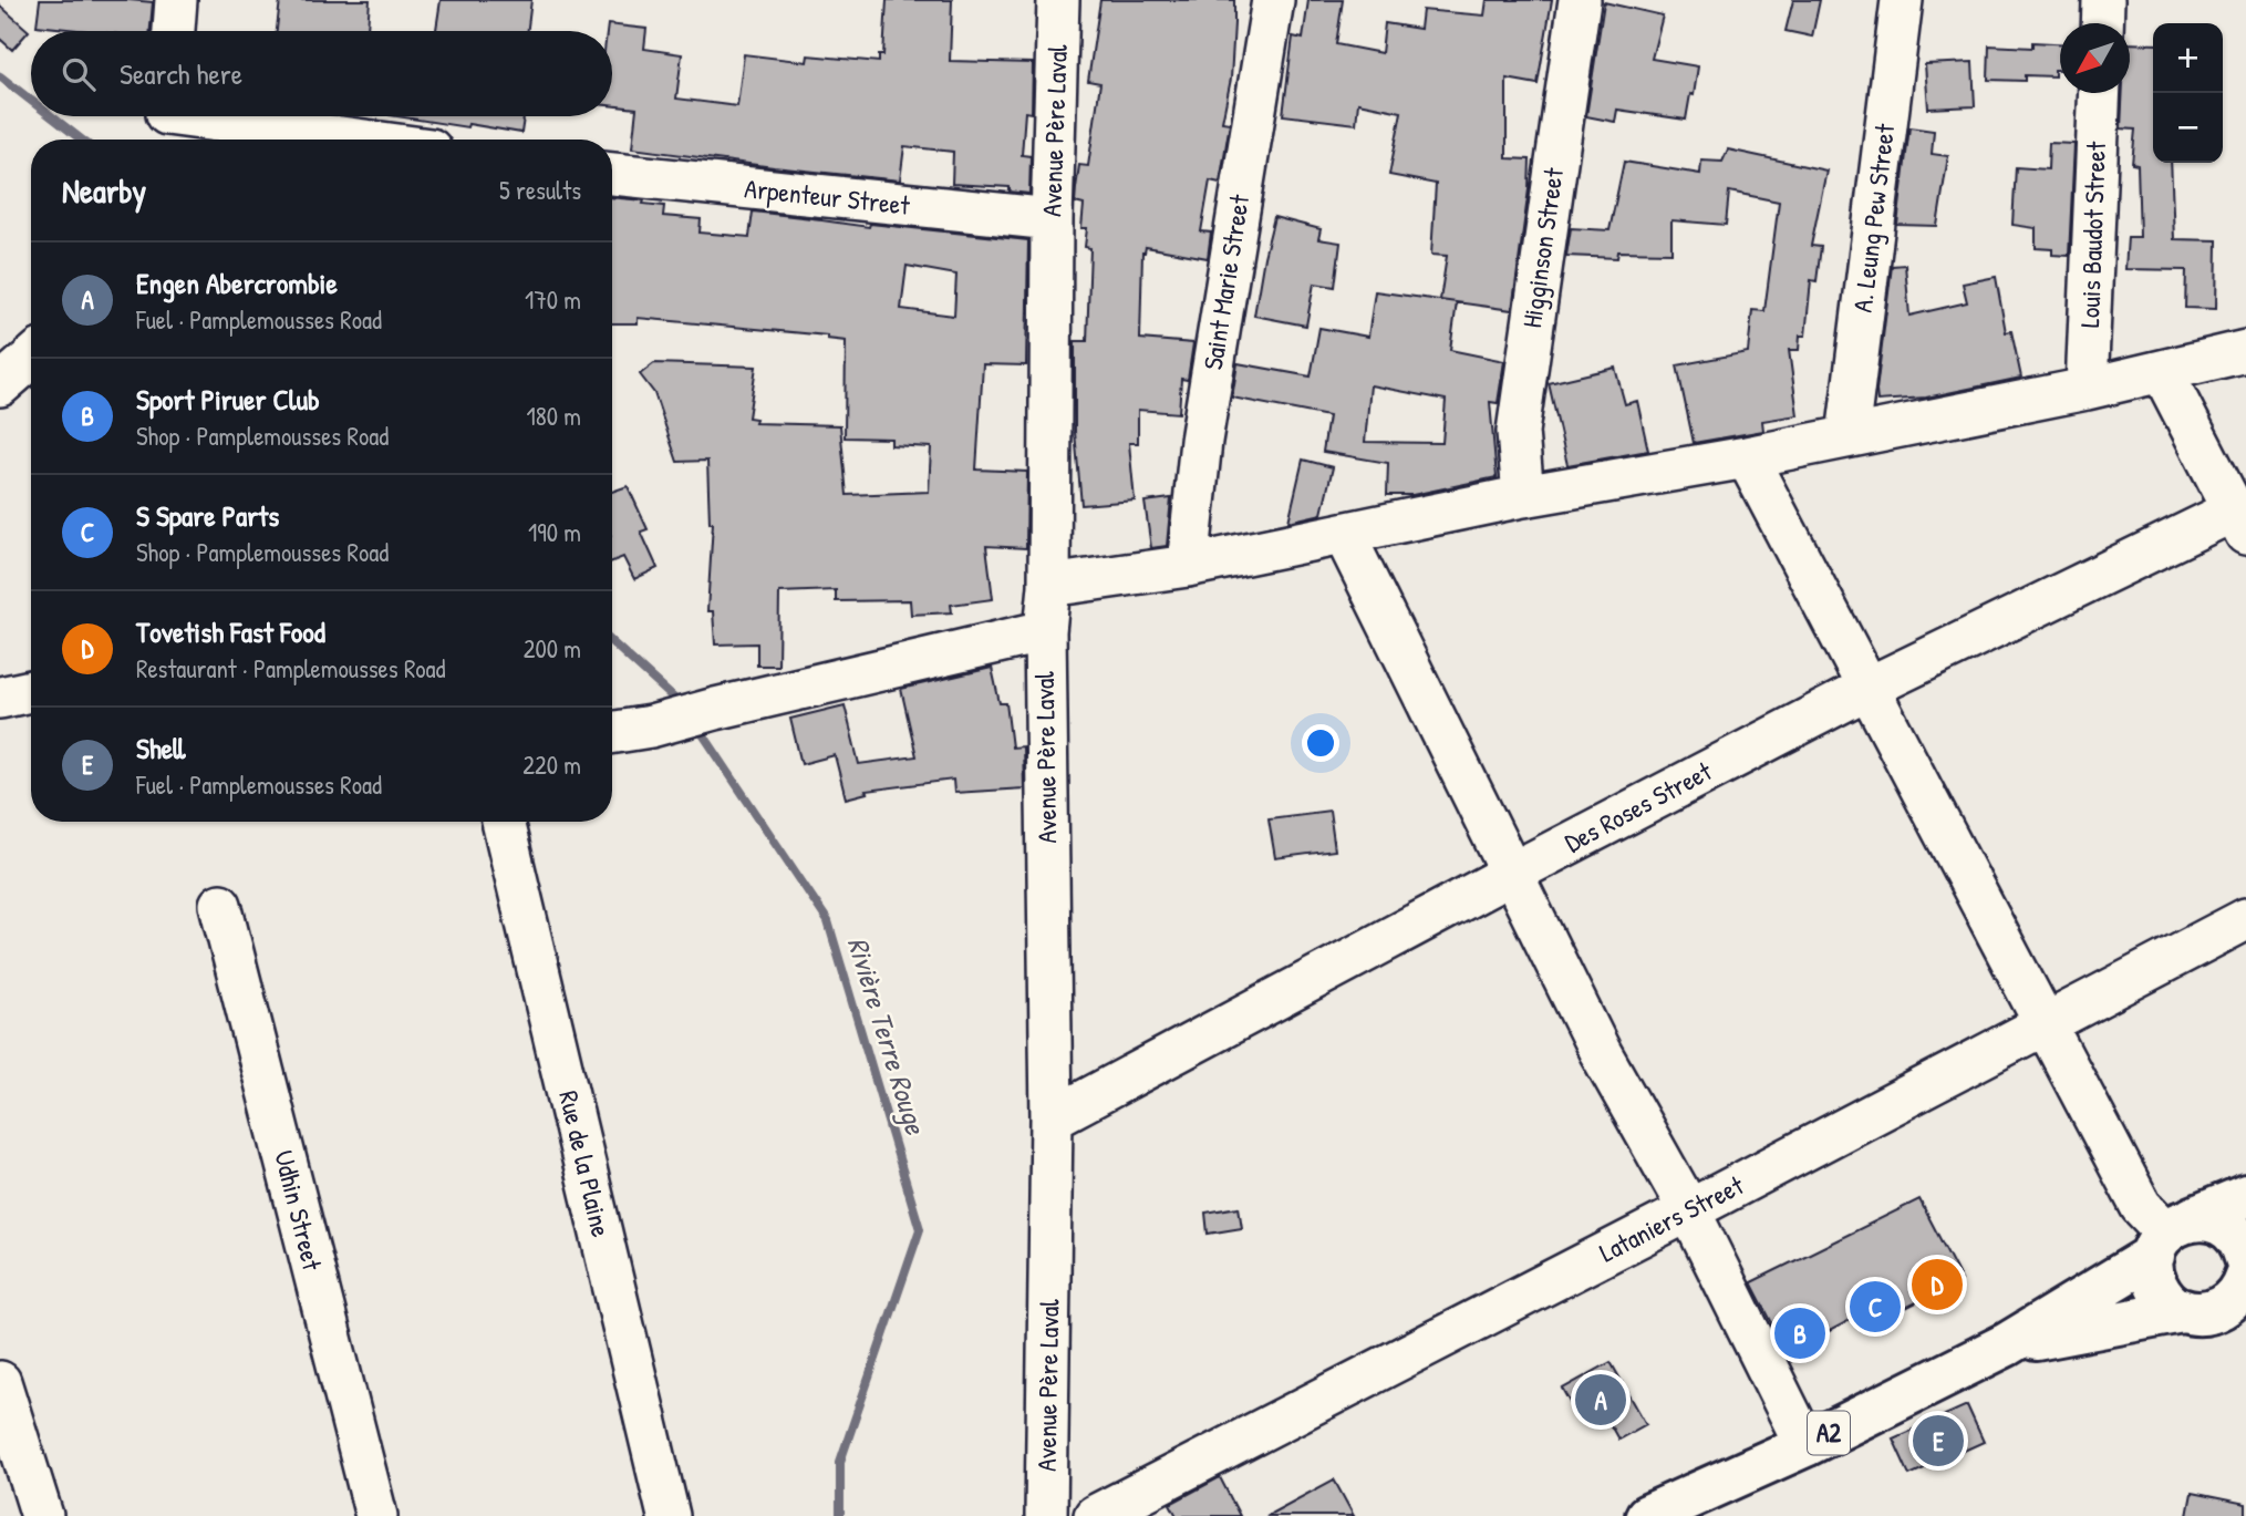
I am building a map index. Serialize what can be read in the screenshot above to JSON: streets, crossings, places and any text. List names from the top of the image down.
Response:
{
  "streets": {
    "main road": ["A2"],
    "street": [
      "Avenue Père Laval",
      "Arpenteur Street",
      "A. Leung Pew Street",
      "Louis Baudot Street",
      "Higginson Street",
      "Saint Marie Street",
      "Des Roses Street",
      "Rue de la Plaine",
      "Udhin Street",
      "Lataniers Street"
    ]
  },
  "crossings": [
    ["Avenue Père Laval", "Arpenteur Street"],
    ["Avenue Père Laval", "Des Roses Street"]
  ],
  "water": ["Rivière Terre Rouge"],
  "north": "bottom left",
  "page": {
    "map_buttons": ["+", "−"],
    "search": "Search here",
    "heading": ["Nearby", "5 results"],
    "list": [
      {
        "mark": "A",
        "name": "Engen Abercrombie",
        "note": "Fuel · Pamplemousses Road",
        "value": "170 m"
      },
      {
        "mark": "B",
        "name": "Sport Piruer Club",
        "note": "Shop · Pamplemousses Road",
        "value": "180 m"
      },
      {
        "mark": "C",
        "name": "S Spare Parts",
        "note": "Shop · Pamplemousses Road",
        "value": "190 m"
      },
      {
        "mark": "D",
        "name": "Tovetish Fast Food",
        "note": "Restaurant · Pamplemousses Road",
        "value": "200 m"
      },
      {
        "mark": "E",
        "name": "Shell",
        "note": "Fuel · Pamplemousses Road",
        "value": "220 m"
      }
    ],
    "pins": [
      "D",
      "C",
      "B",
      "A",
      "E"
    ]
  }
}
